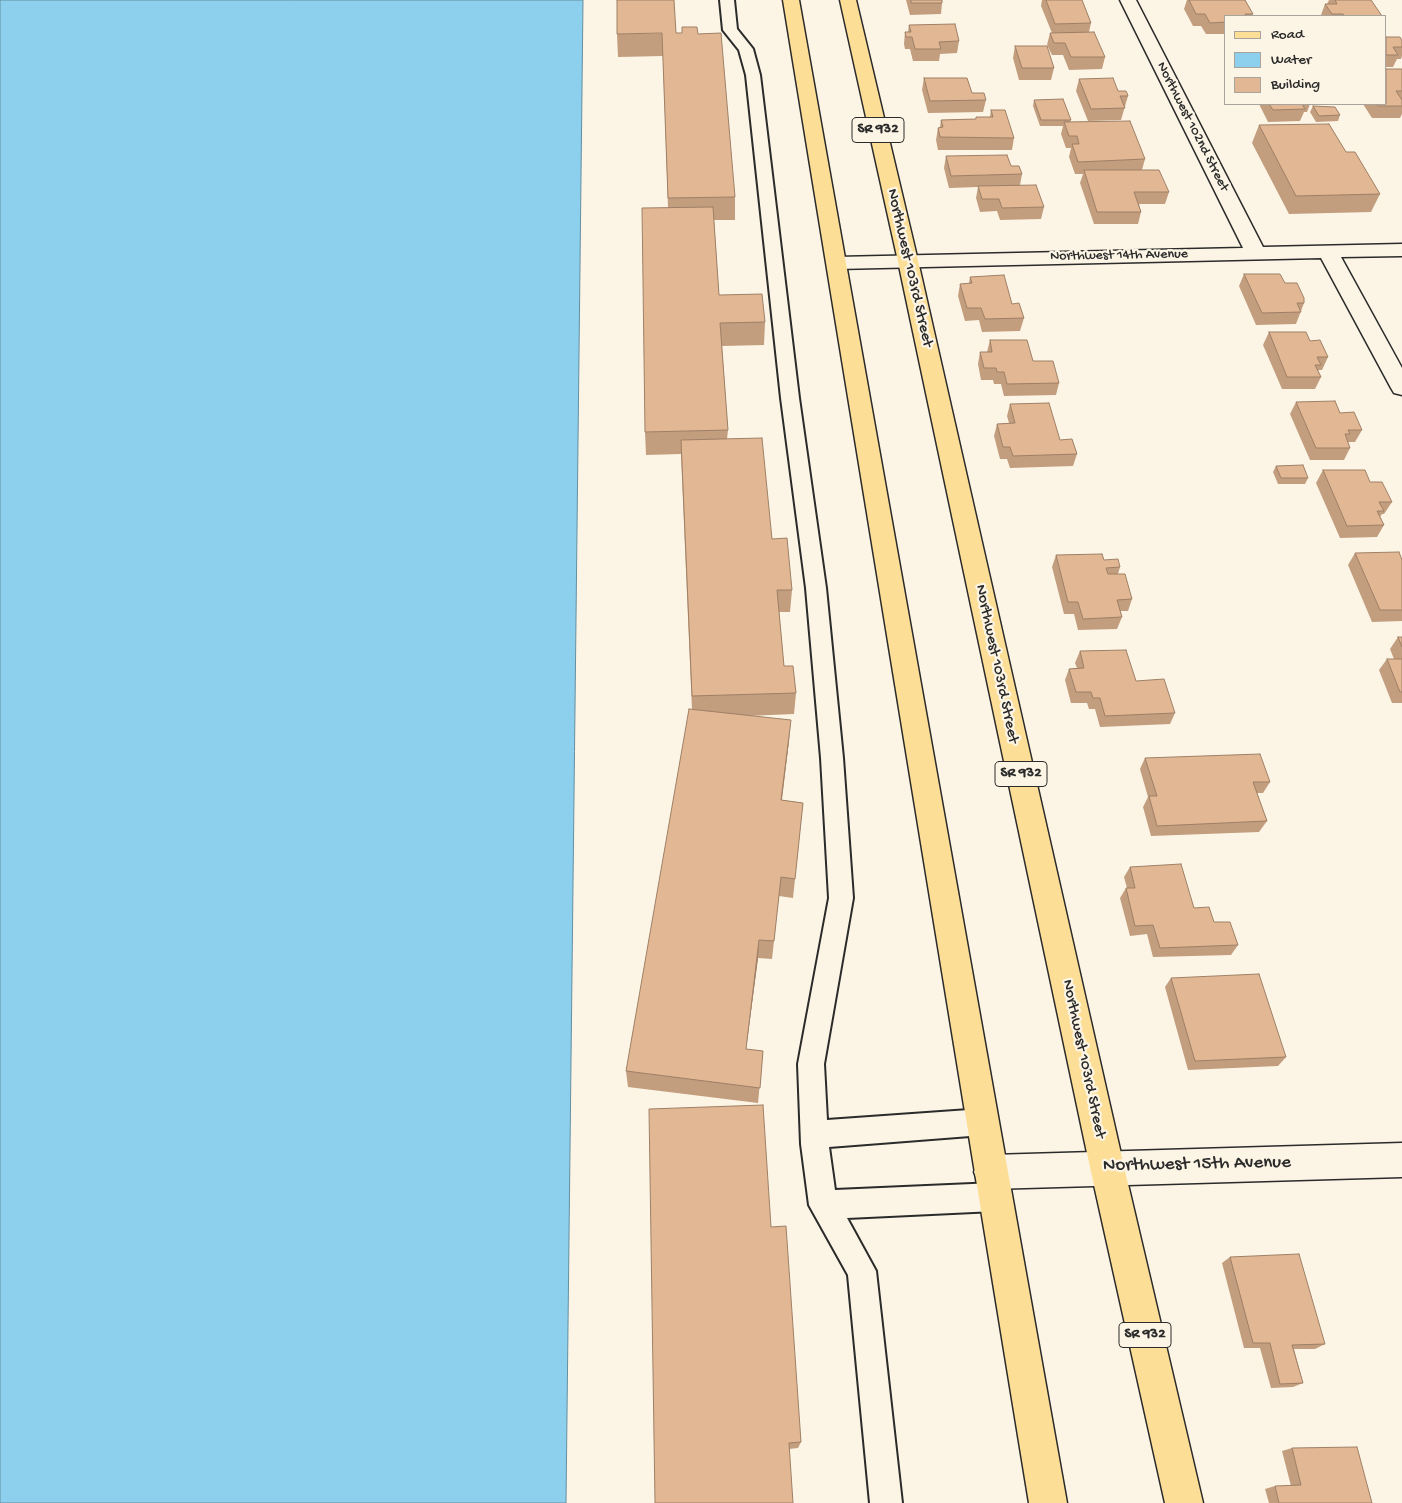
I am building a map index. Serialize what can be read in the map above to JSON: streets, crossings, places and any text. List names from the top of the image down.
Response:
{
  "streets": {
    "main road": ["SR 932", "Northwest 103rd Street"],
    "street": ["Northwest 102nd Street", "Northwest 14th Avenue", "Northwest 15th Avenue"]
  },
  "crossings": [
    ["Northwest 102nd Street", "Northwest 14th Avenue"],
    ["Northwest 14th Avenue", "Northwest 103rd Street"],
    ["Northwest 103rd Street", "Northwest 15th Avenue"]
  ],
  "legend": ["Road", "Water", "Building"]
}
